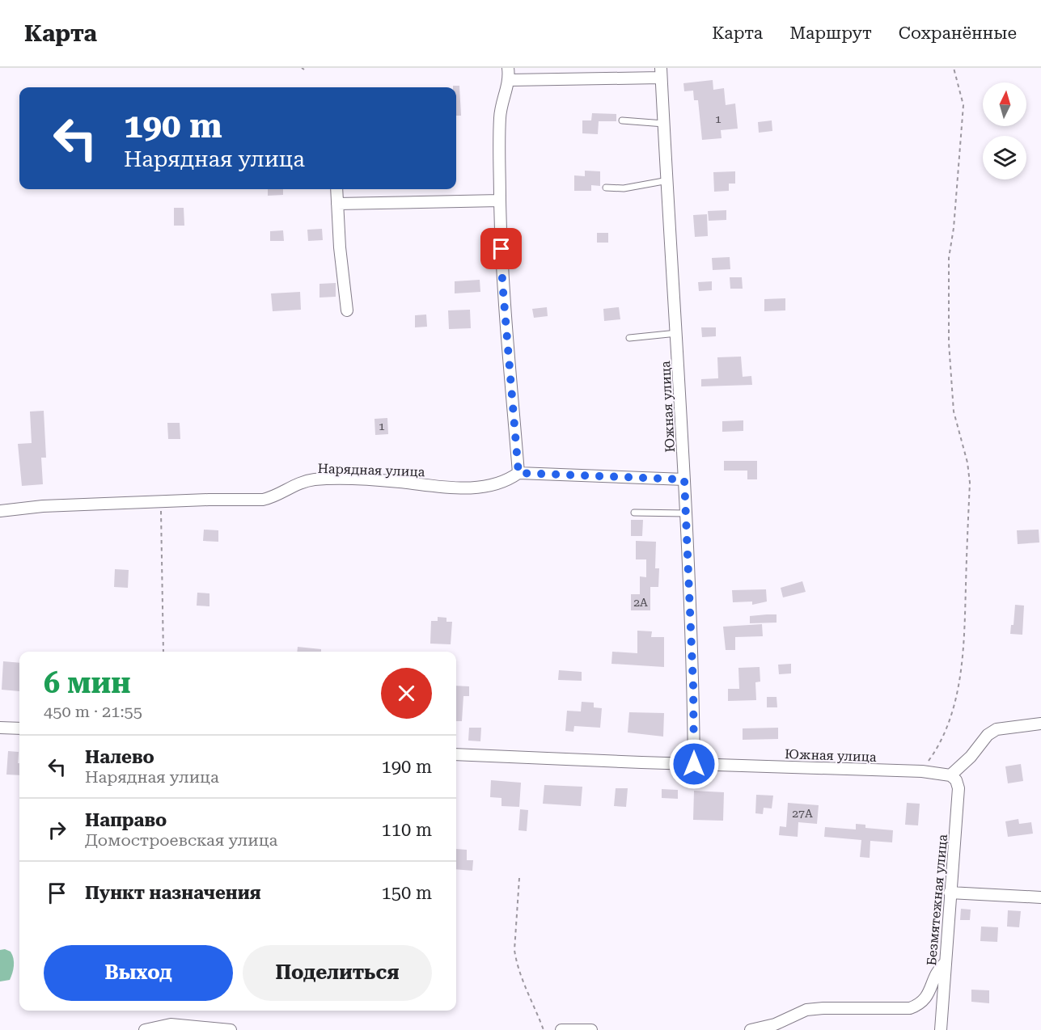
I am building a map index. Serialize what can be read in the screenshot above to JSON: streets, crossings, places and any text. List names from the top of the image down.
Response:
{
  "streets": {
    "street": ["Южная улица", "Нарядная улица", "Безмятежная улица"]
  },
  "crossings": [
    ["Южная улица", "Нарядная улица"],
    ["Южная улица", "Безмятежная улица"]
  ],
  "house_numbers": [
    "1",
    "1",
    "2А",
    "27А"
  ],
  "north": "top",
  "page": {
    "header": "Карта",
    "nav": ["Карта", "Маршрут", "Сохранённые"],
    "turn": ["190 m", "Нарядная улица"],
    "heading": ["6 мин", "450 m · 21:55"],
    "list": [
      {
        "name": "Налево",
        "note": "Нарядная улица",
        "value": "190 m"
      },
      {
        "name": "Направо",
        "note": "Домостроевская улица",
        "value": "110 m"
      },
      {
        "name": "Пункт назначения",
        "value": "150 m"
      }
    ],
    "buttons": ["Выход", "Поделиться"]
  }
}
